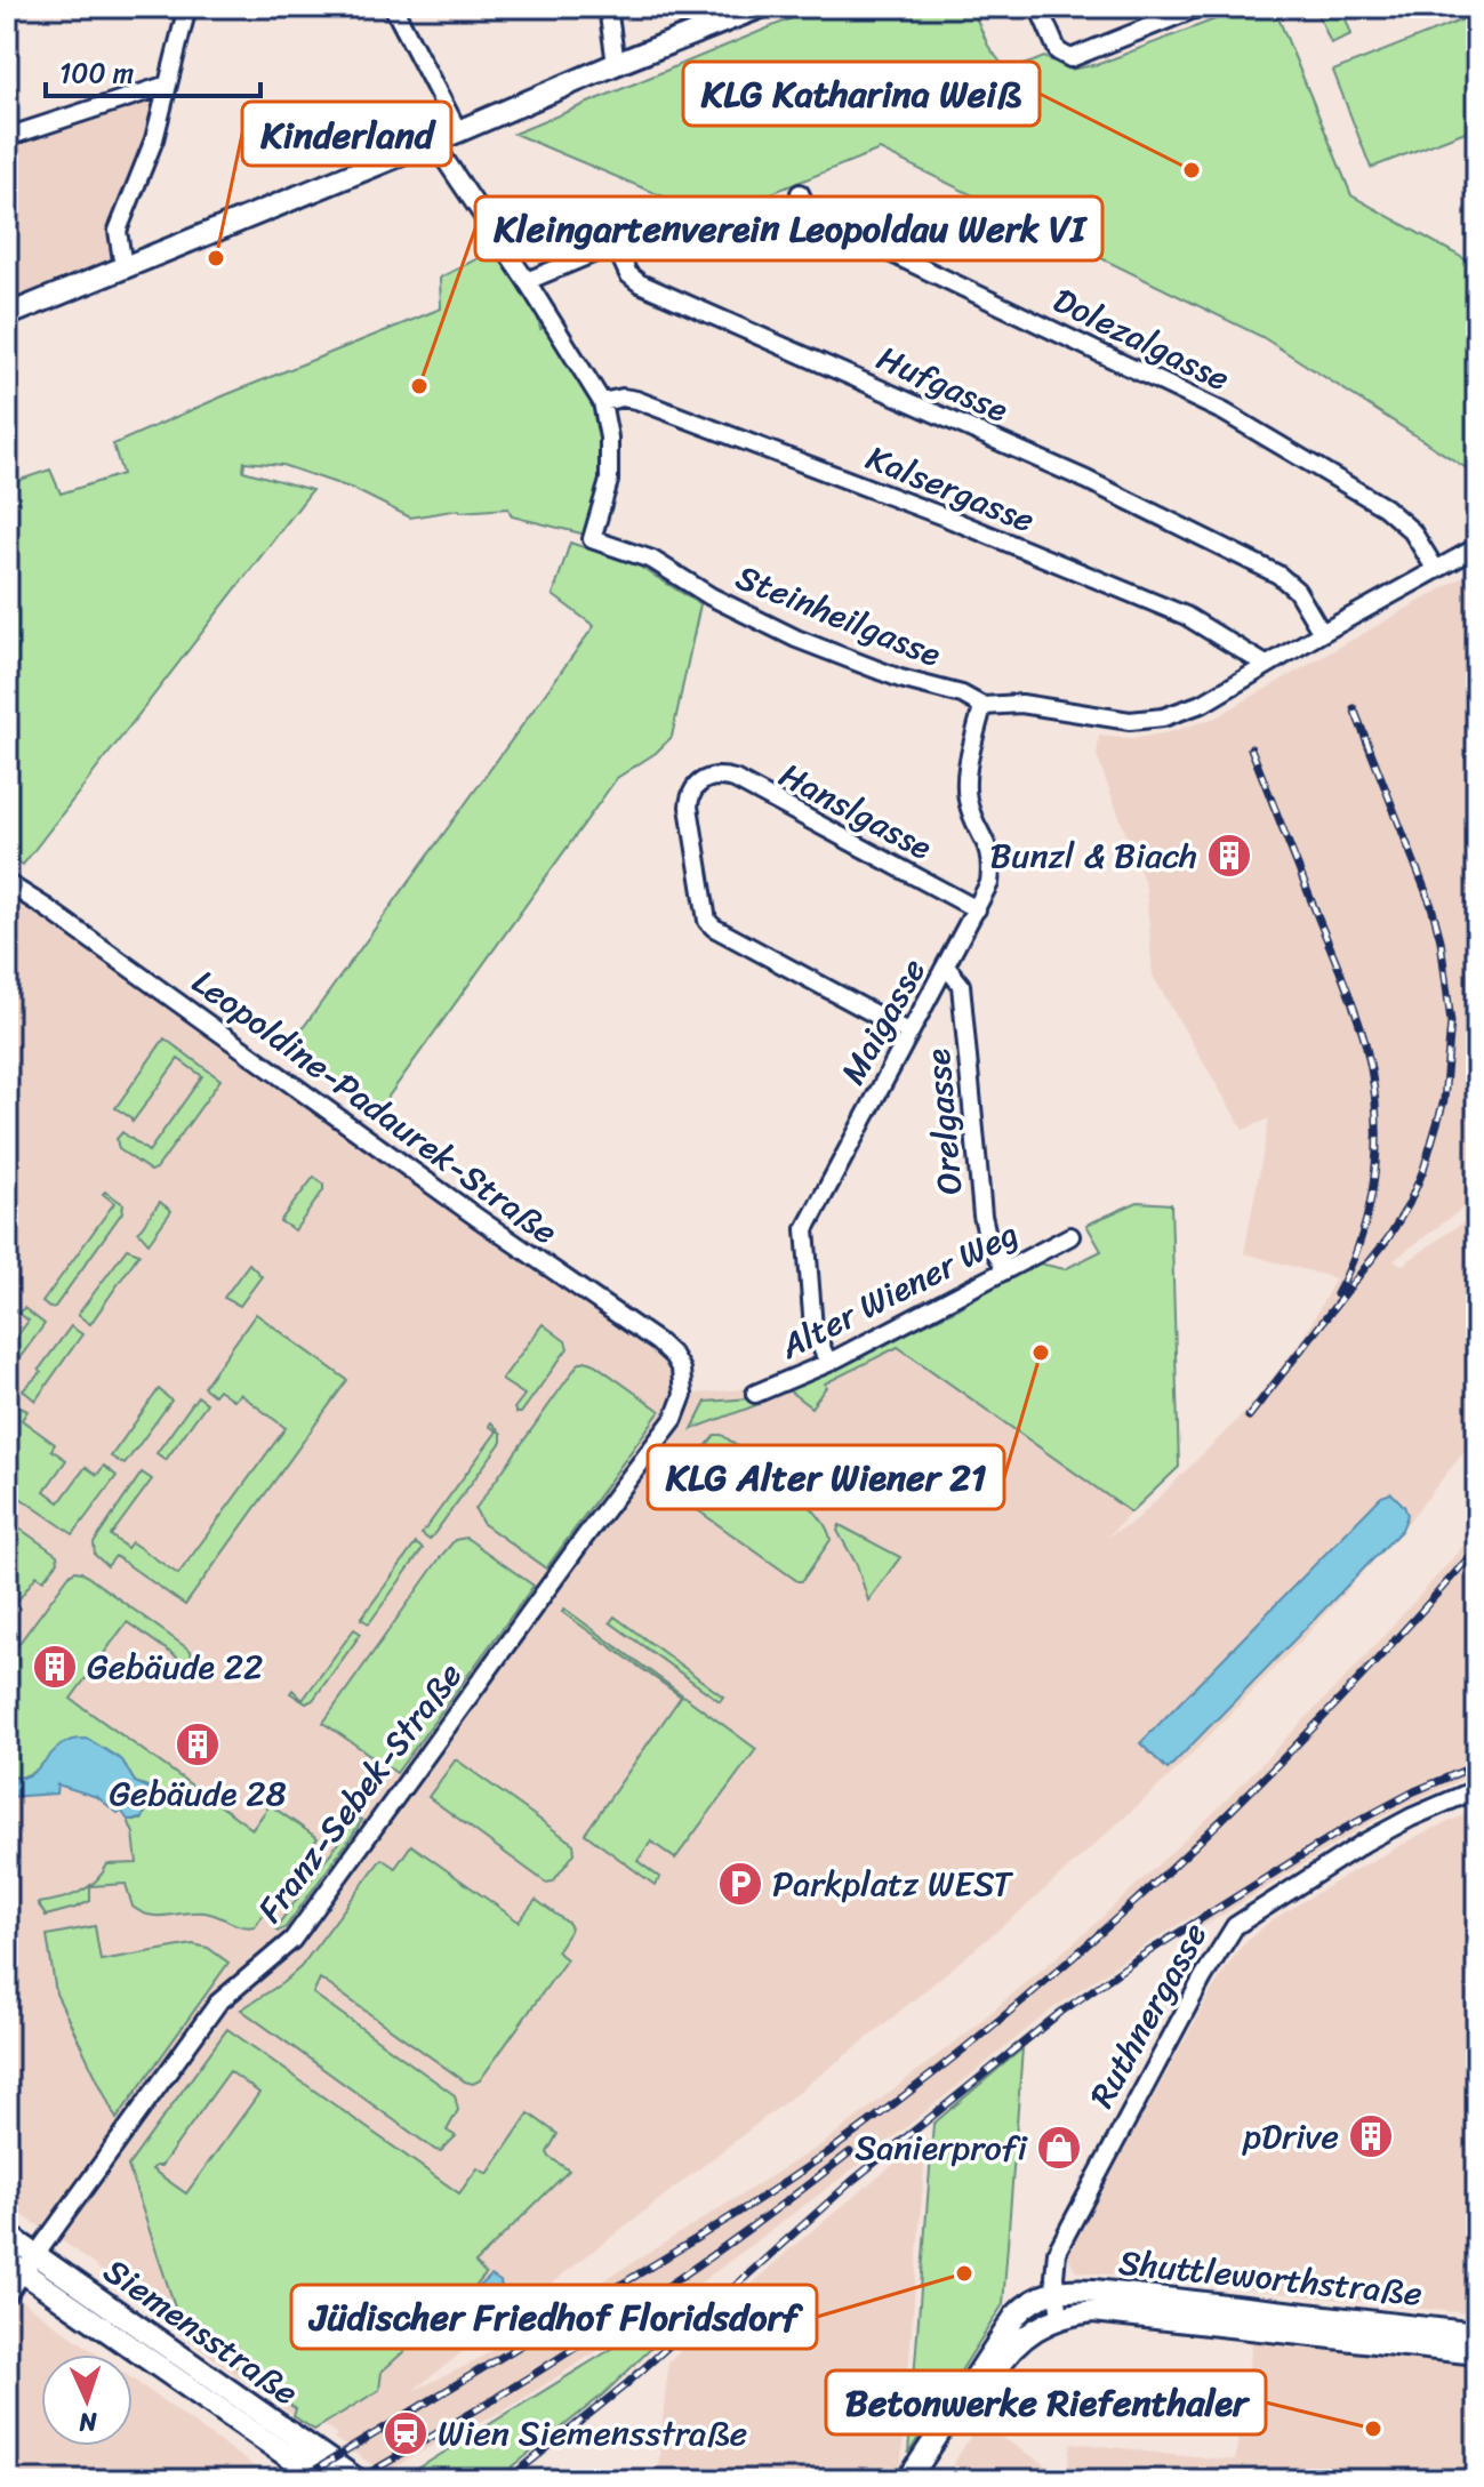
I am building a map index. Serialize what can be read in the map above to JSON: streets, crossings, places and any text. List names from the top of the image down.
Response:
{
  "streets": {
    "main road": ["Shuttleworthstraße", "Siemensstraße"],
    "street": [
      "Dolezalgasse",
      "Hufgasse",
      "Kalsergasse",
      "Steinheilgasse",
      "Hanslgasse",
      "Maigasse",
      "Leopoldine-Padaurek-Straße",
      "Orelgasse",
      "Alter Wiener Weg",
      "Franz-Sebek-Straße",
      "Ruthnergasse"
    ]
  },
  "crossings": [
    ["Dolezalgasse", "Steinheilgasse"],
    ["Hufgasse", "Steinheilgasse"],
    ["Kalsergasse", "Steinheilgasse"],
    ["Steinheilgasse", "Maigasse"],
    ["Hanslgasse", "Maigasse"],
    ["Maigasse", "Orelgasse"],
    ["Maigasse", "Alter Wiener Weg"],
    ["Leopoldine-Padaurek-Straße", "Franz-Sebek-Straße"],
    ["Orelgasse", "Alter Wiener Weg"],
    ["Franz-Sebek-Straße", "Siemensstraße"],
    ["Ruthnergasse", "Shuttleworthstraße"]
  ],
  "places": {
    "other": [
      "KLG Katharina Weiß",
      "Kinderland",
      "Kleingartenverein Leopoldau Werk VI",
      "KLG Alter Wiener 21",
      "Jüdischer Friedhof Floridsdorf",
      "Betonwerke Riefenthaler"
    ],
    "building": [
      "Bunzl & Biach",
      "Gebäude 22",
      "Gebäude 28",
      "pDrive"
    ],
    "parking": ["Parkplatz WEST"],
    "shop": ["Sanierprofi"],
    "station": ["Wien Siemensstraße"]
  },
  "scale_bar": "100 m",
  "north": "bottom"
}
